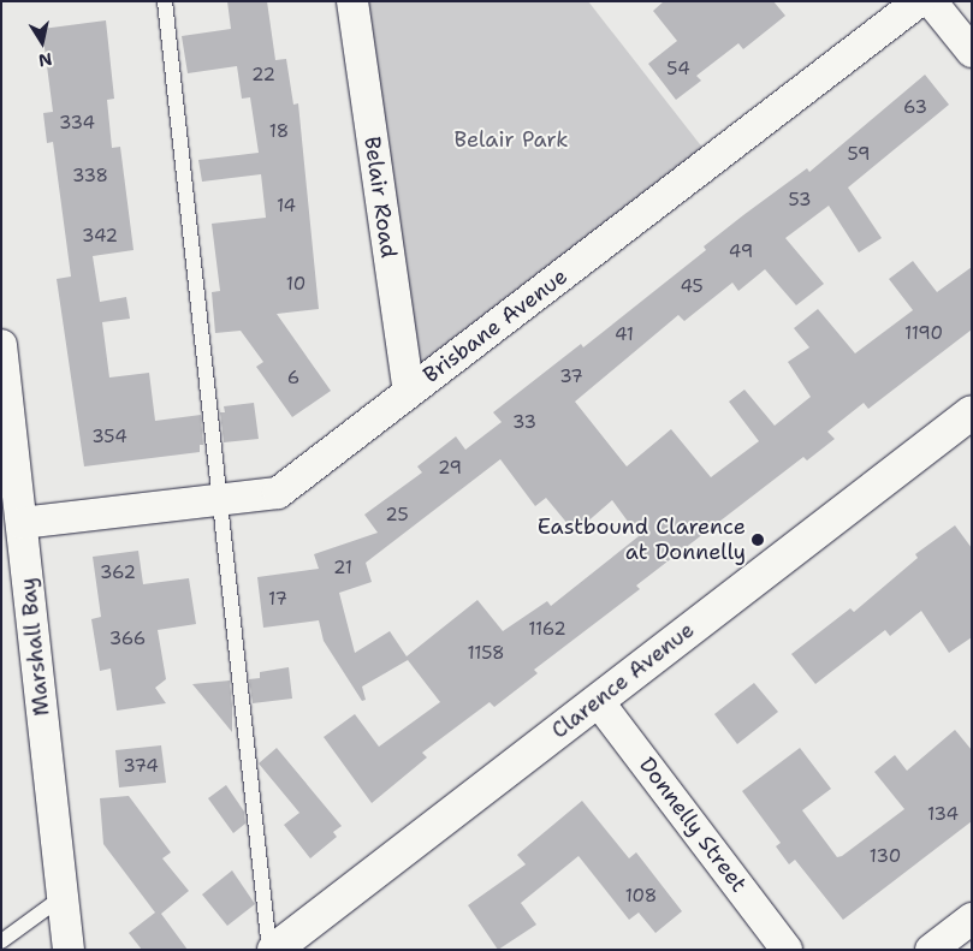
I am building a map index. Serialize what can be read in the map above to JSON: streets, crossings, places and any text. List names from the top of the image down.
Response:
{
  "streets": {
    "street": [
      "Belair Road",
      "Brisbane Avenue",
      "Marshall Bay",
      "Clarence Avenue",
      "Donnelly Street"
    ]
  },
  "crossings": [
    ["Belair Road", "Brisbane Avenue"],
    ["Brisbane Avenue", "Marshall Bay"],
    ["Clarence Avenue", "Donnelly Street"]
  ],
  "parks": ["Belair Park"],
  "places": ["Eastbound Clarence at Donnelly"],
  "house_numbers": [
    "54",
    "22",
    "63",
    "334",
    "18",
    "59",
    "338",
    "53",
    "14",
    "342",
    "49",
    "10",
    "45",
    "1190",
    "41",
    "37",
    "6",
    "33",
    "354",
    "29",
    "25",
    "21",
    "362",
    "17",
    "1162",
    "366",
    "1158",
    "374",
    "134",
    "130",
    "108"
  ],
  "north": "bottom"
}
